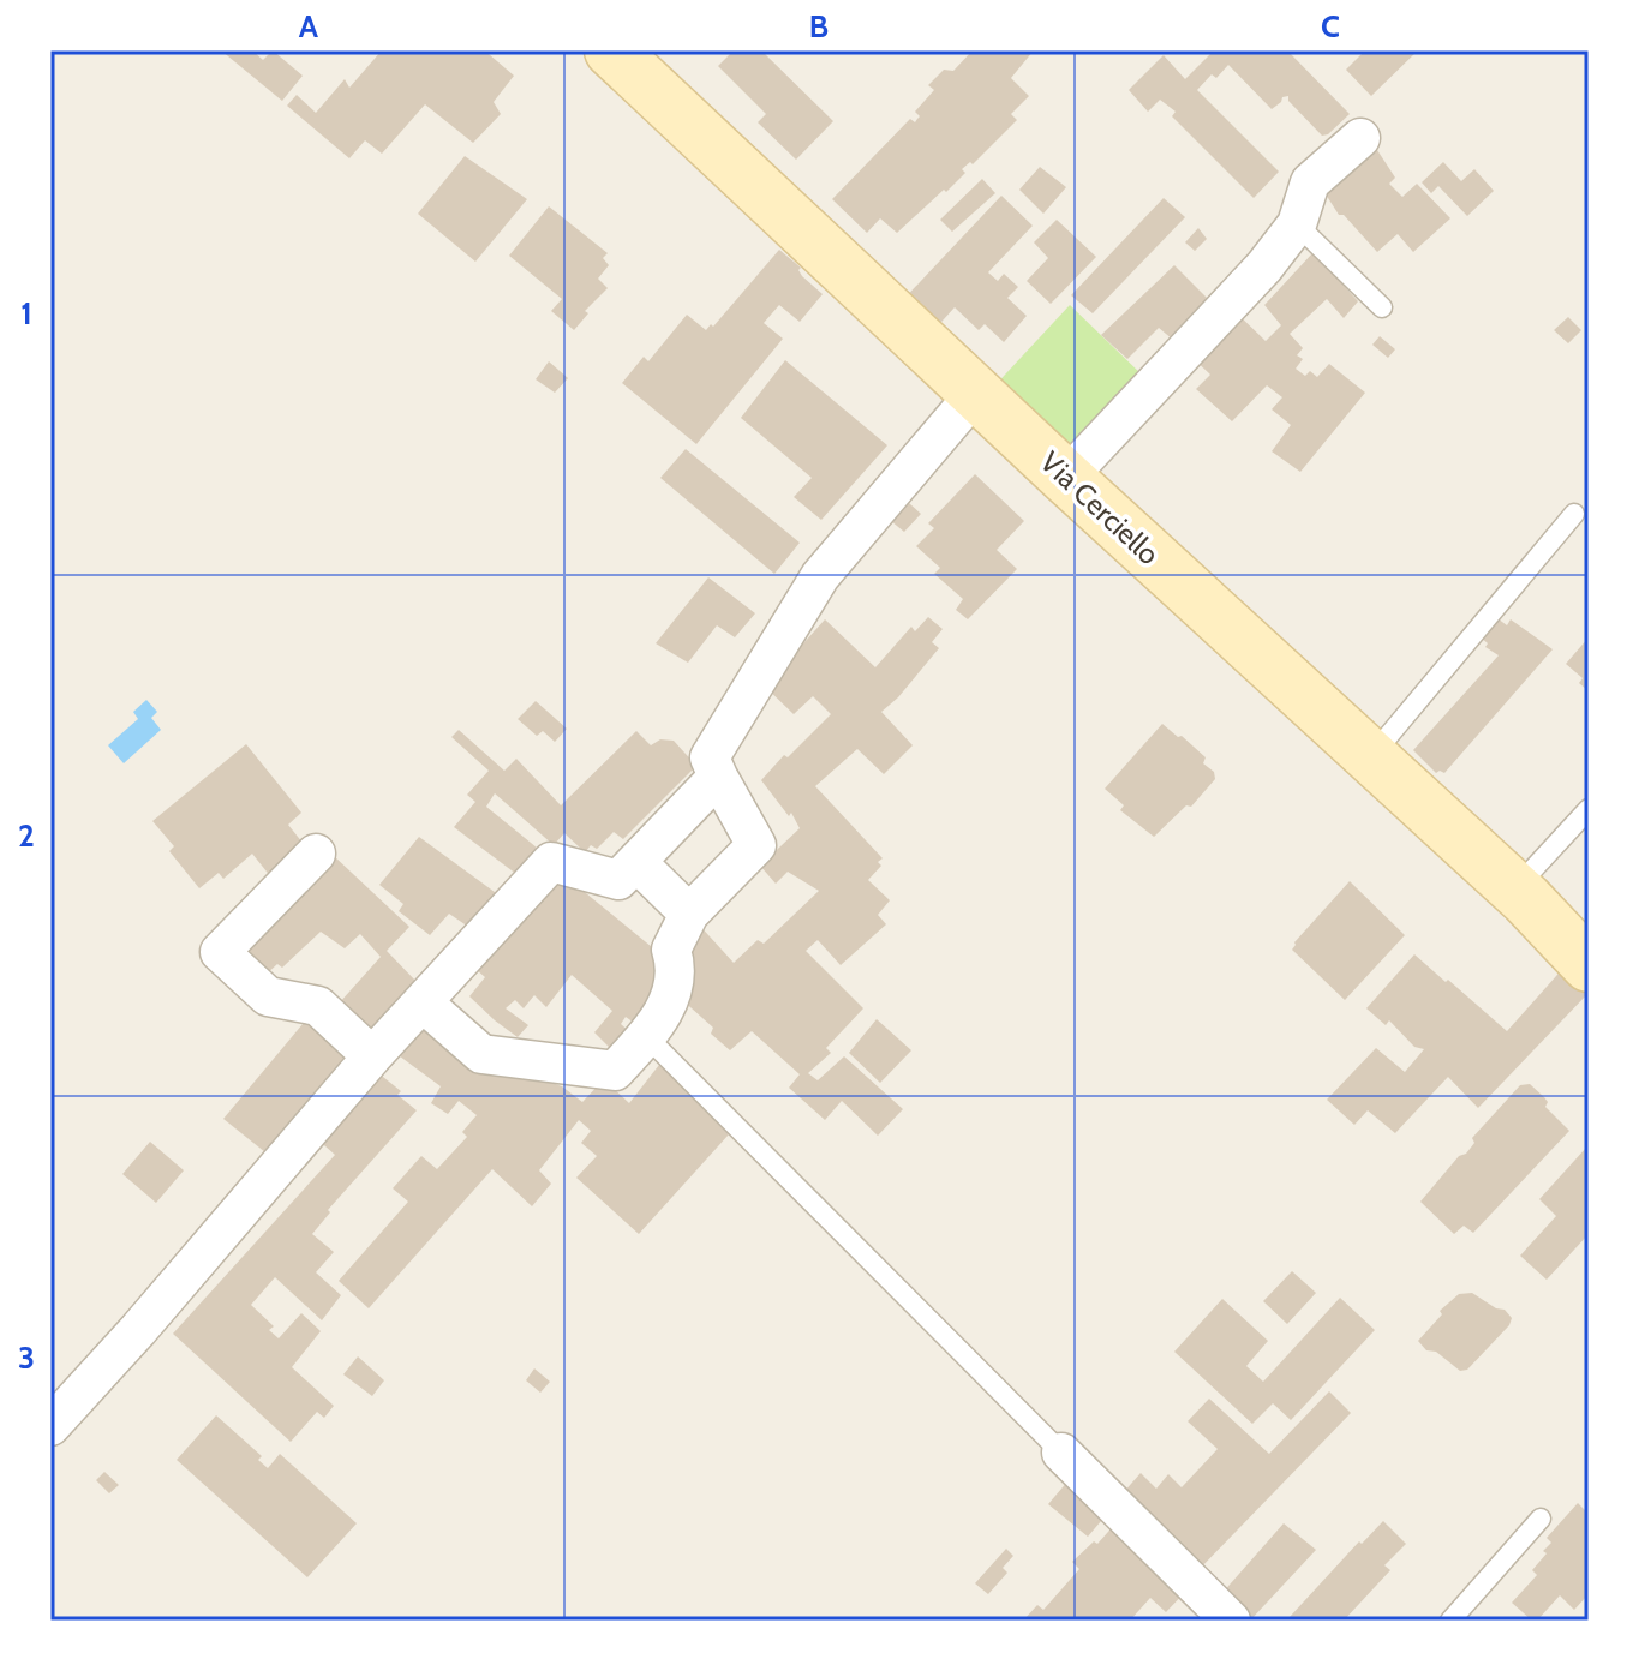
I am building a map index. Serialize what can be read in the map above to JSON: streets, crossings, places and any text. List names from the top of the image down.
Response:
{
  "streets": {
    "street": ["Via Cerciello"]
  },
  "grid": {
    "columns": ["A", "B", "C"],
    "rows": ["1", "2", "3"]
  }
}
